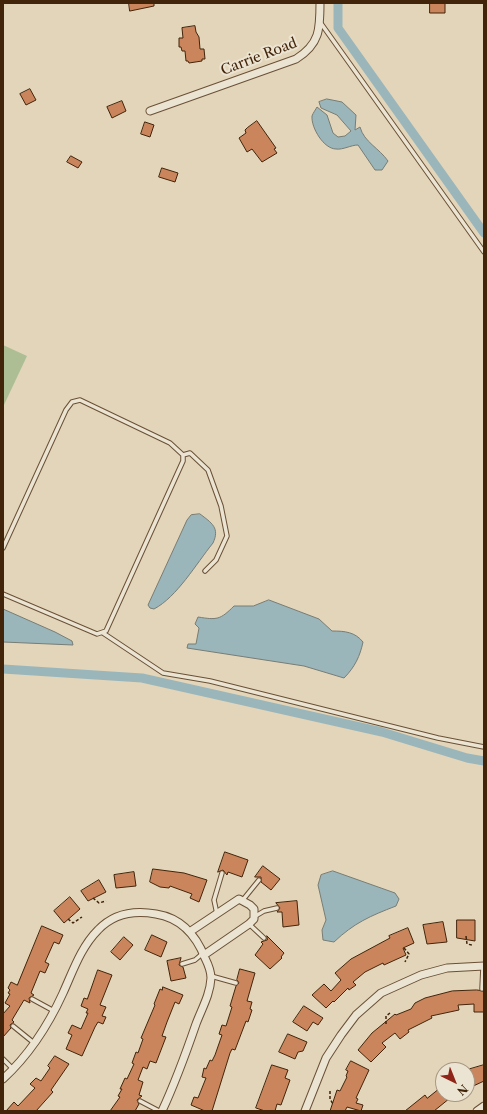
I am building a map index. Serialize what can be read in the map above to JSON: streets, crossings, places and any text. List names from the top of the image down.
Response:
{
  "streets": {
    "street": ["Carrie Road"]
  },
  "north": "bottom right"
}
